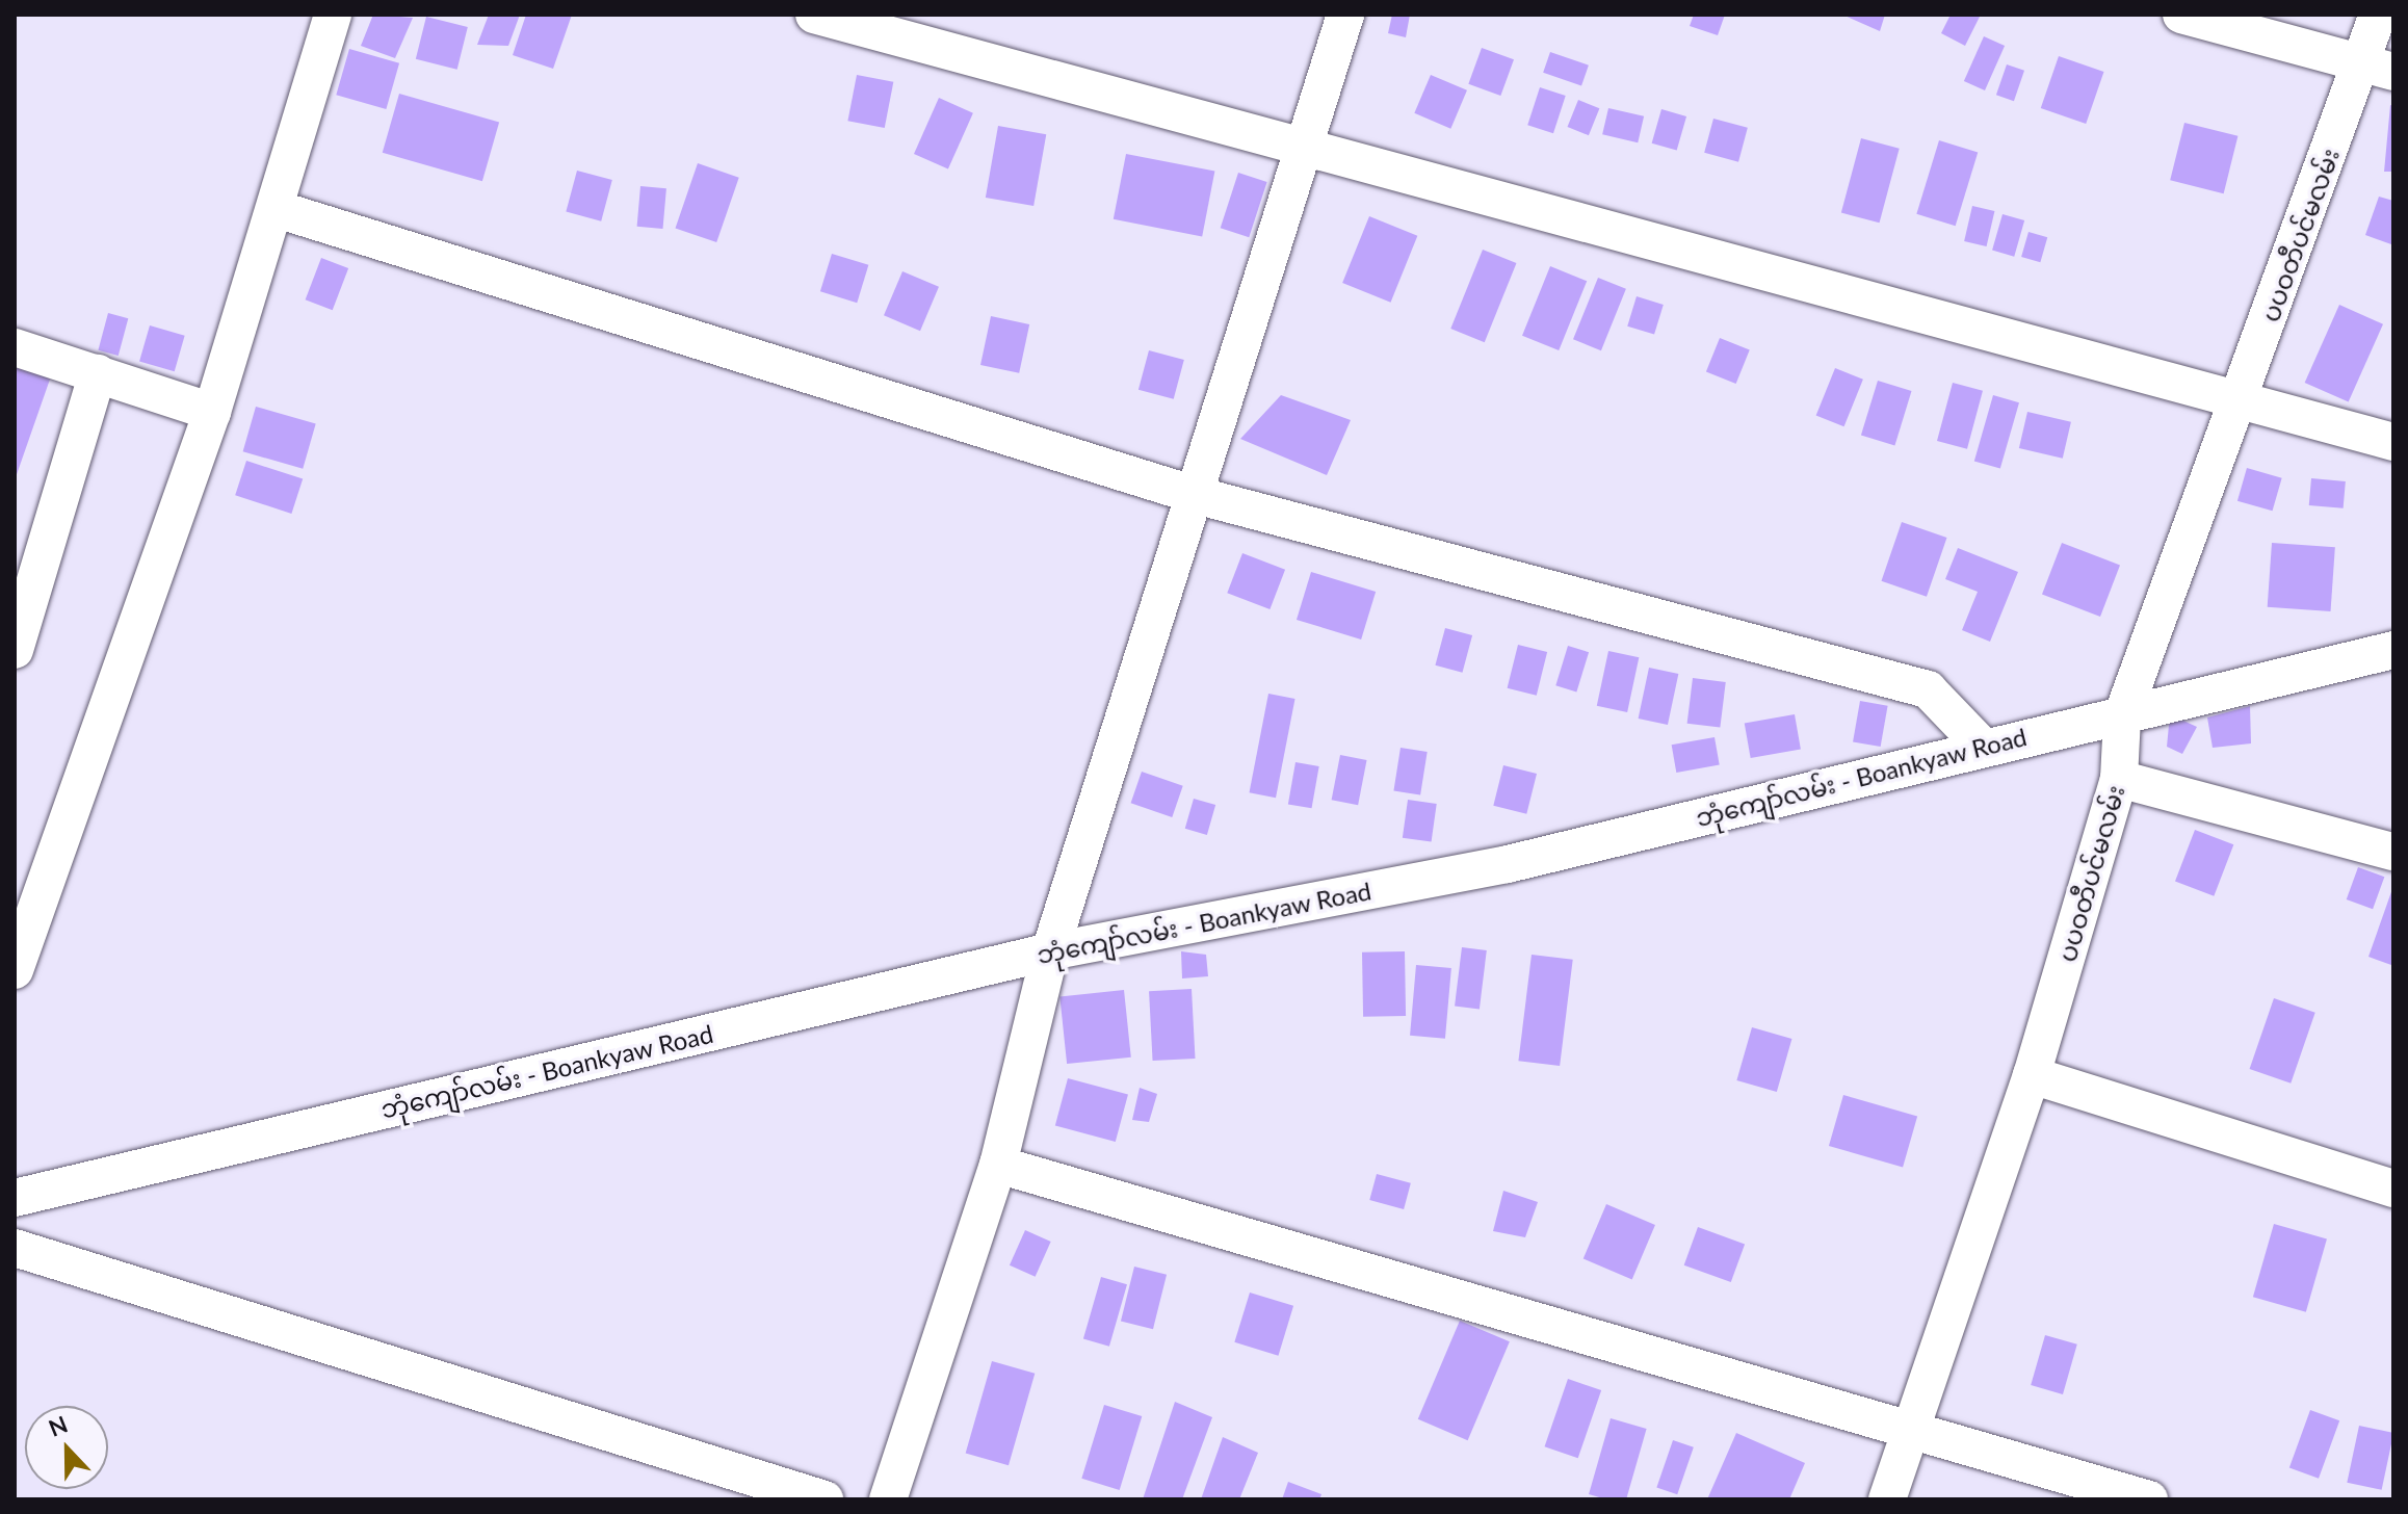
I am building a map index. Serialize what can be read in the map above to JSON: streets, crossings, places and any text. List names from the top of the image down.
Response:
{
  "streets": {
    "street": ["ပပဝတီပင်မလမ်း", "ဘုံကျော်လမ်း - Boankyaw Road"]
  },
  "crossings": [
    ["ပပဝတီပင်မလမ်း", "ဘုံကျော်လမ်း - Boankyaw Road"]
  ],
  "north": "top"
}
